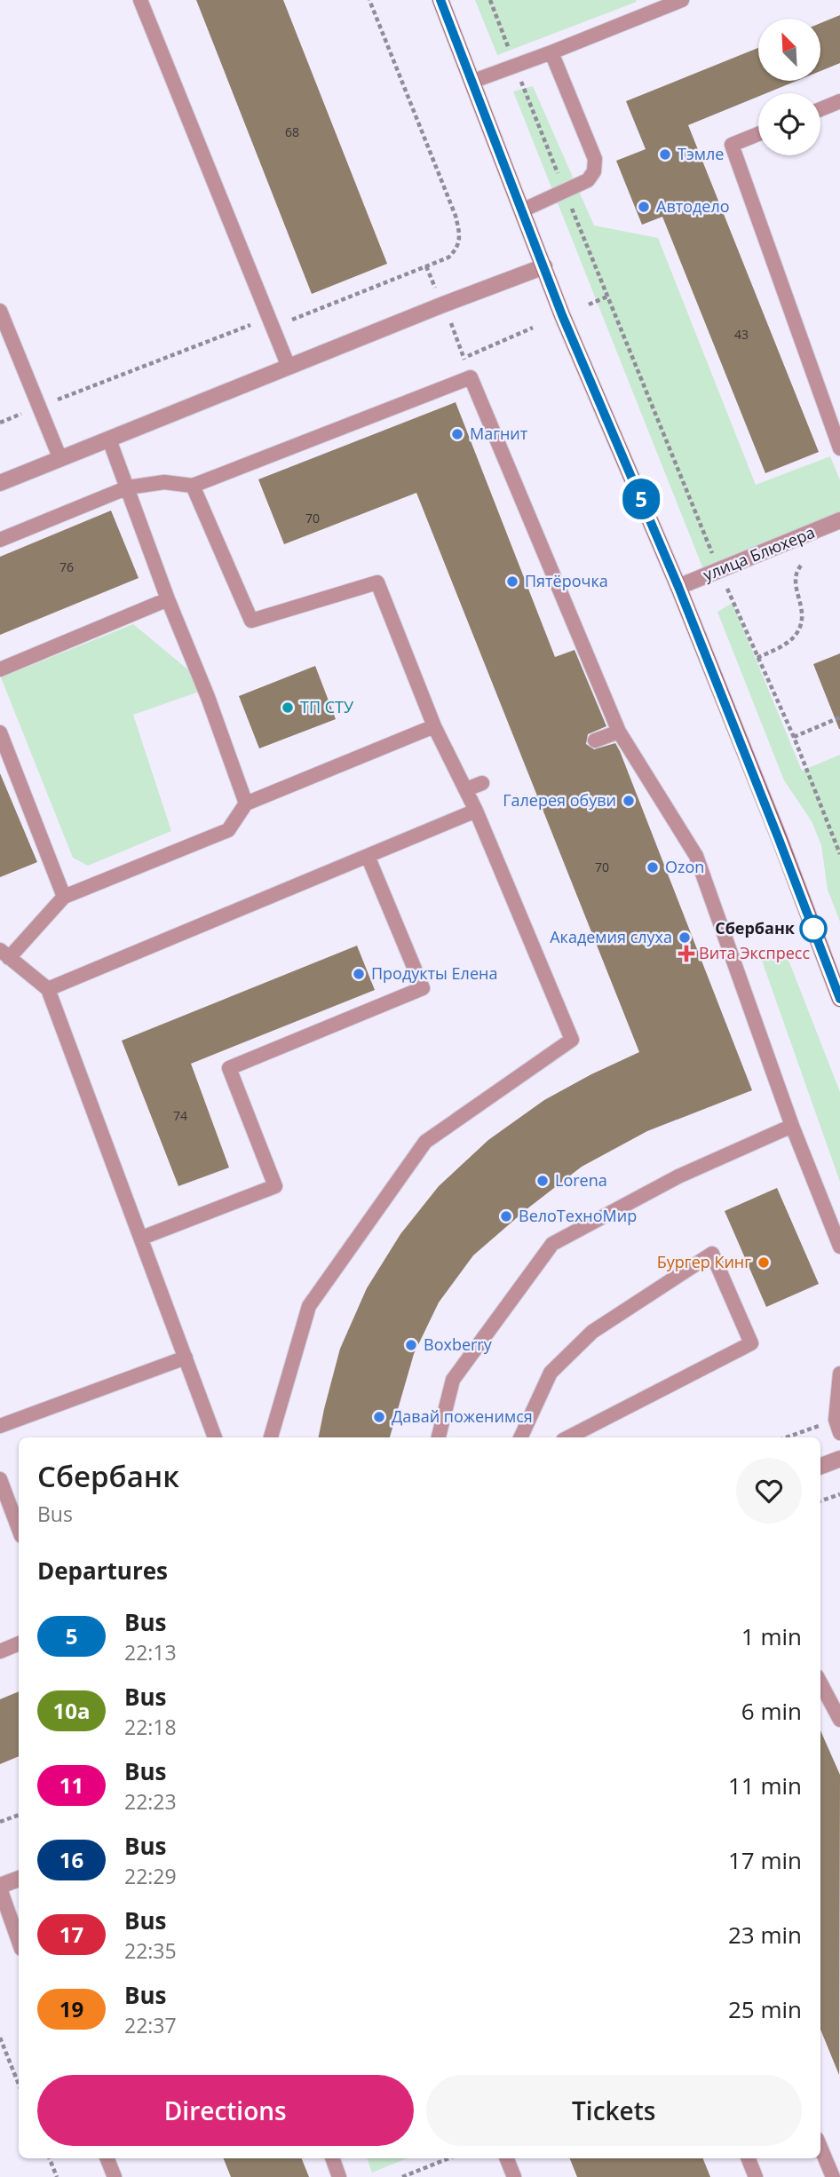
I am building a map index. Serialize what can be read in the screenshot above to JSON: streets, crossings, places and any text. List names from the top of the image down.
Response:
{
  "streets": {
    "street": ["улица Блюхера"]
  },
  "places": {
    "other": [
      "Тэмле",
      "Автодело",
      "Магнит",
      "Пятёрочка",
      "ТП СТУ",
      "Галерея обуви",
      "Ozon",
      "Сбербанк",
      "Академия слуха",
      "Продукты Елена",
      "Lorena",
      "ВелоТехноМир",
      "Бургер Кинг",
      "Boxberry",
      "Давай поженимся"
    ],
    "health": ["Вита Экспресс"]
  },
  "lines": ["bus line 5"],
  "house_numbers": [
    "68",
    "43",
    "70",
    "76",
    "70",
    "74"
  ],
  "north": "top left",
  "page": {
    "on_map": "5",
    "heading": [
      ["Сбербанк", "Bus"],
      "Departures"
    ],
    "list": [
      {
        "mark": "5",
        "name": "Bus",
        "note": "22:13",
        "value": "1 min"
      },
      {
        "mark": "10а",
        "name": "Bus",
        "note": "22:18",
        "value": "6 min"
      },
      {
        "mark": "11",
        "name": "Bus",
        "note": "22:23",
        "value": "11 min"
      },
      {
        "mark": "16",
        "name": "Bus",
        "note": "22:29",
        "value": "17 min"
      },
      {
        "mark": "17",
        "name": "Bus",
        "note": "22:35",
        "value": "23 min"
      },
      {
        "mark": "19",
        "name": "Bus",
        "note": "22:37",
        "value": "25 min"
      }
    ],
    "buttons": ["Directions", "Tickets"]
  }
}
